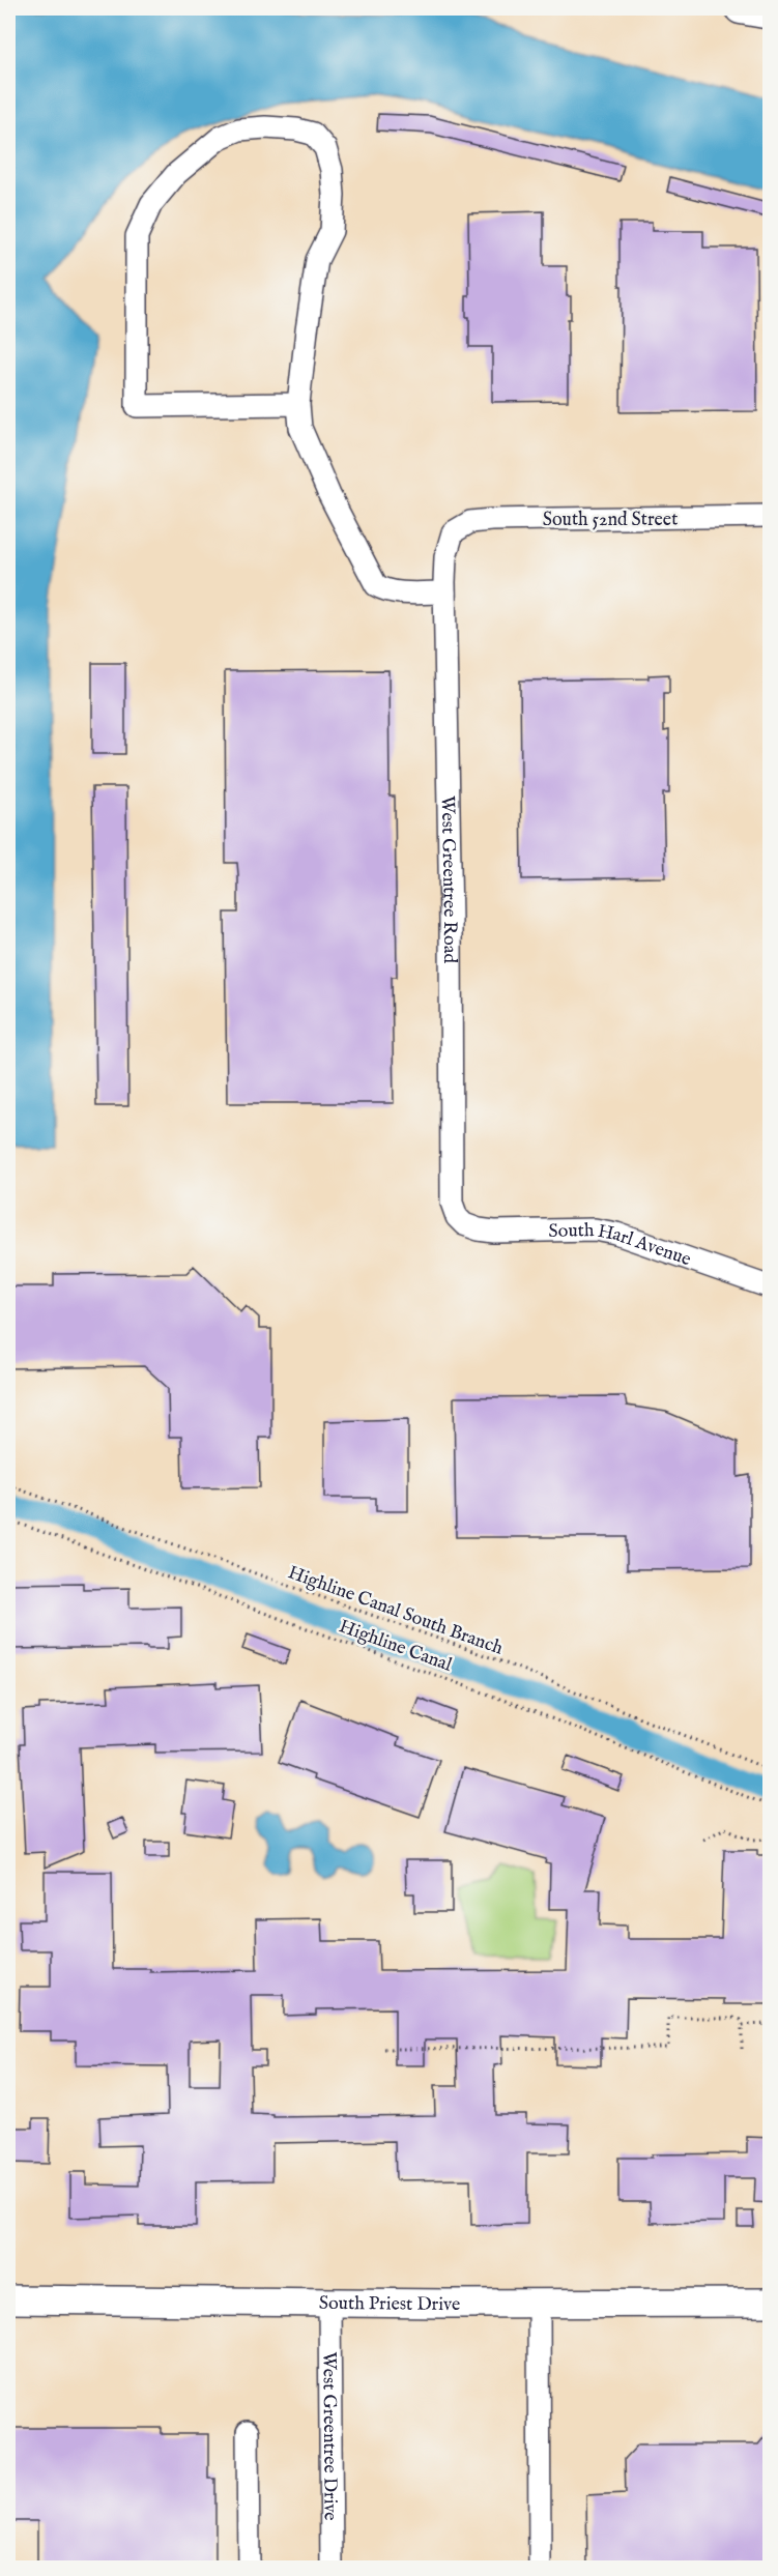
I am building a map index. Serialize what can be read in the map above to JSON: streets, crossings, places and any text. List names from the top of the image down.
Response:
{
  "streets": {
    "main road": ["South Priest Drive"],
    "street": [
      "South 52nd Street",
      "West Greentree Road",
      "South Harl Avenue",
      "West Greentree Drive"
    ],
    "path": ["Highline Canal South Branch", "Highline Canal"]
  },
  "crossings": [
    ["South 52nd Street", "West Greentree Road"],
    ["West Greentree Road", "South Harl Avenue"],
    ["South Priest Drive", "West Greentree Drive"]
  ]
}
